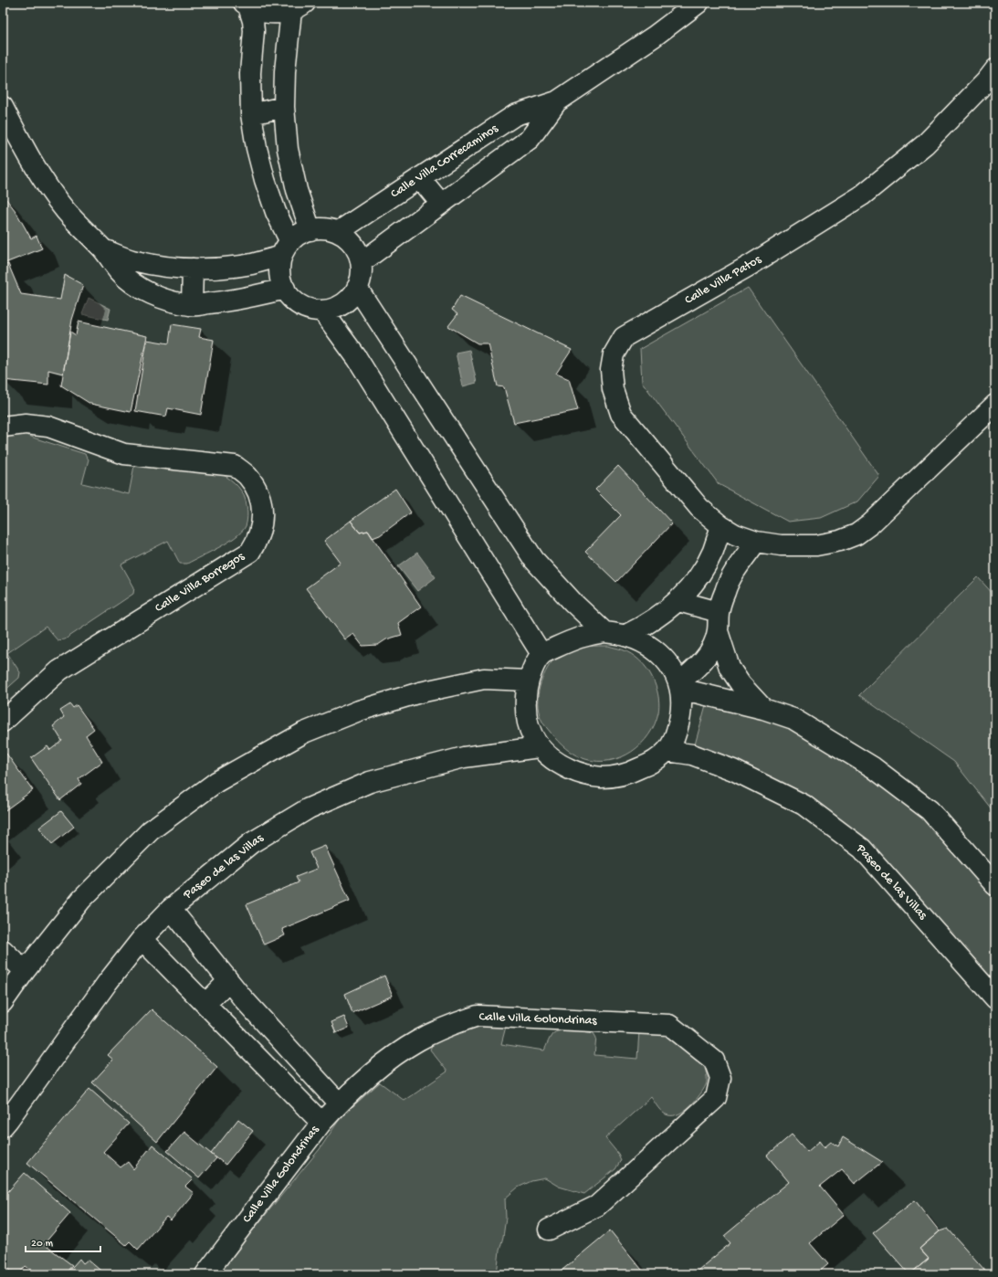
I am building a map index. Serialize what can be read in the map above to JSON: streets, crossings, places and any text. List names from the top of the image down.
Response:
{
  "streets": {
    "street": [
      "Calle Villa Correcaminos",
      "Calle Villa Patos",
      "Calle Villa Borregos",
      "Paseo de las Villas",
      "Calle Villa Golondrinas"
    ]
  },
  "scale_bar": "20 m"
}
